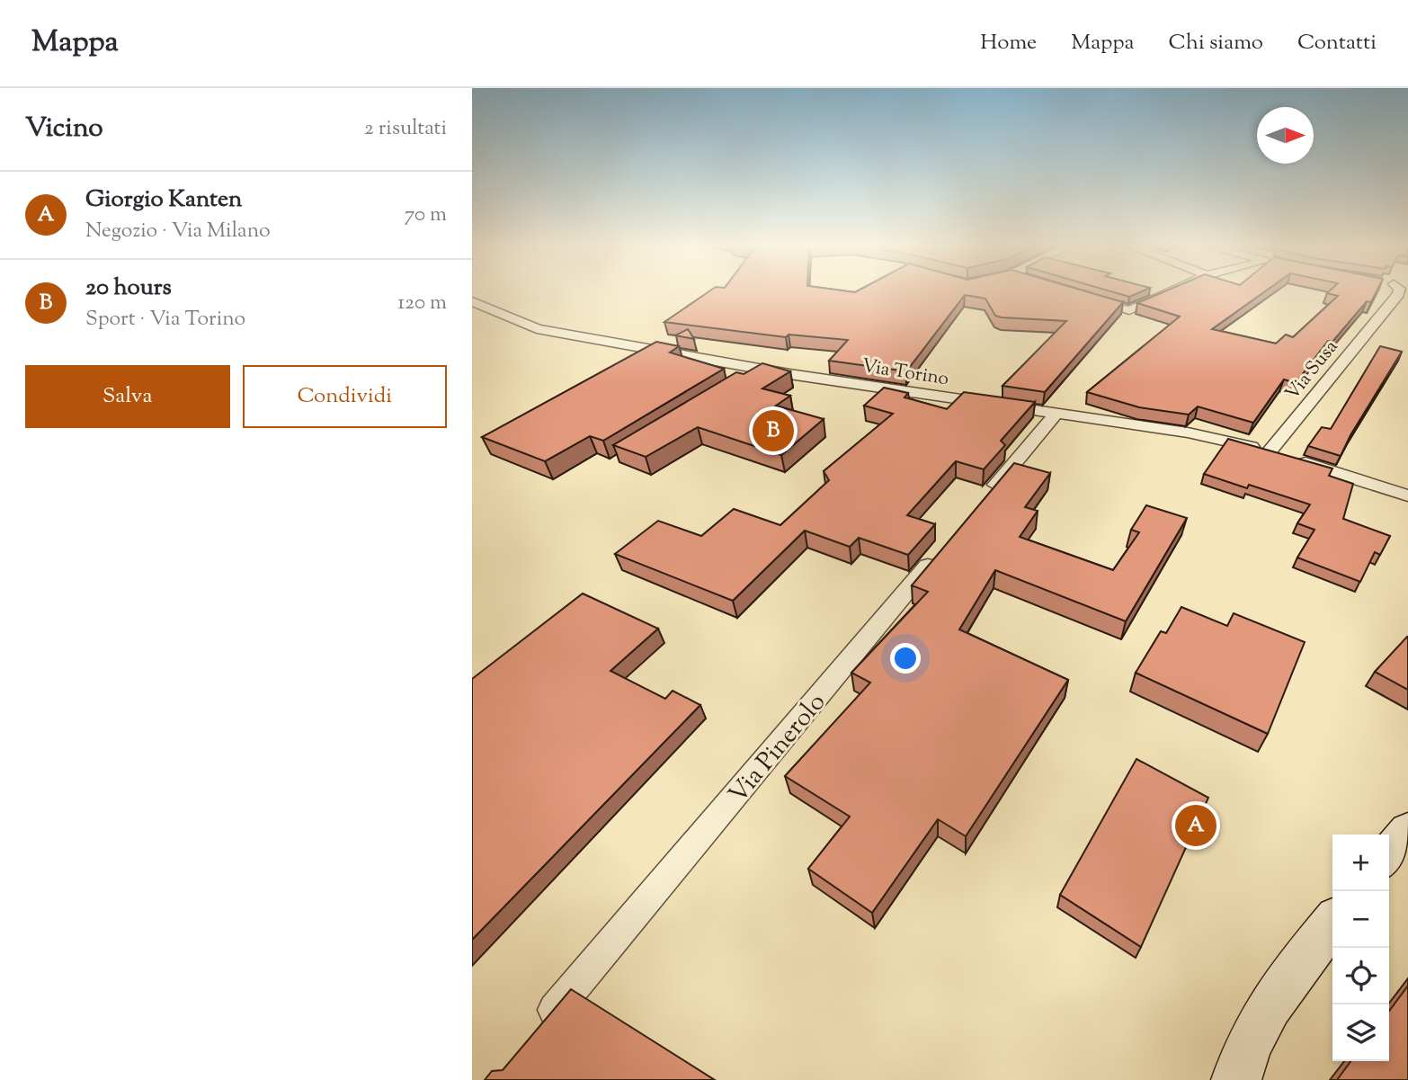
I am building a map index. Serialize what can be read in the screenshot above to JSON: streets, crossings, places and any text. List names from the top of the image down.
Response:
{
  "streets": {
    "street": ["Via Susa", "Via Torino", "Via Pinerolo"]
  },
  "crossings": [
    ["Via Susa", "Via Torino"]
  ],
  "north": "right",
  "page": {
    "header": "Mappa",
    "nav": [
      "Home",
      "Mappa",
      "Chi siamo",
      "Contatti"
    ],
    "heading": ["Vicino", "2 risultati"],
    "list": [
      {
        "mark": "A",
        "name": "Giorgio Kanten",
        "note": "Negozio · Via Milano",
        "value": "70 m"
      },
      {
        "mark": "B",
        "name": "20 hours",
        "note": "Sport · Via Torino",
        "value": "120 m"
      }
    ],
    "buttons": ["Salva", "Condividi"],
    "pins": ["B", "A"],
    "map_buttons": ["+", "−"]
  }
}
